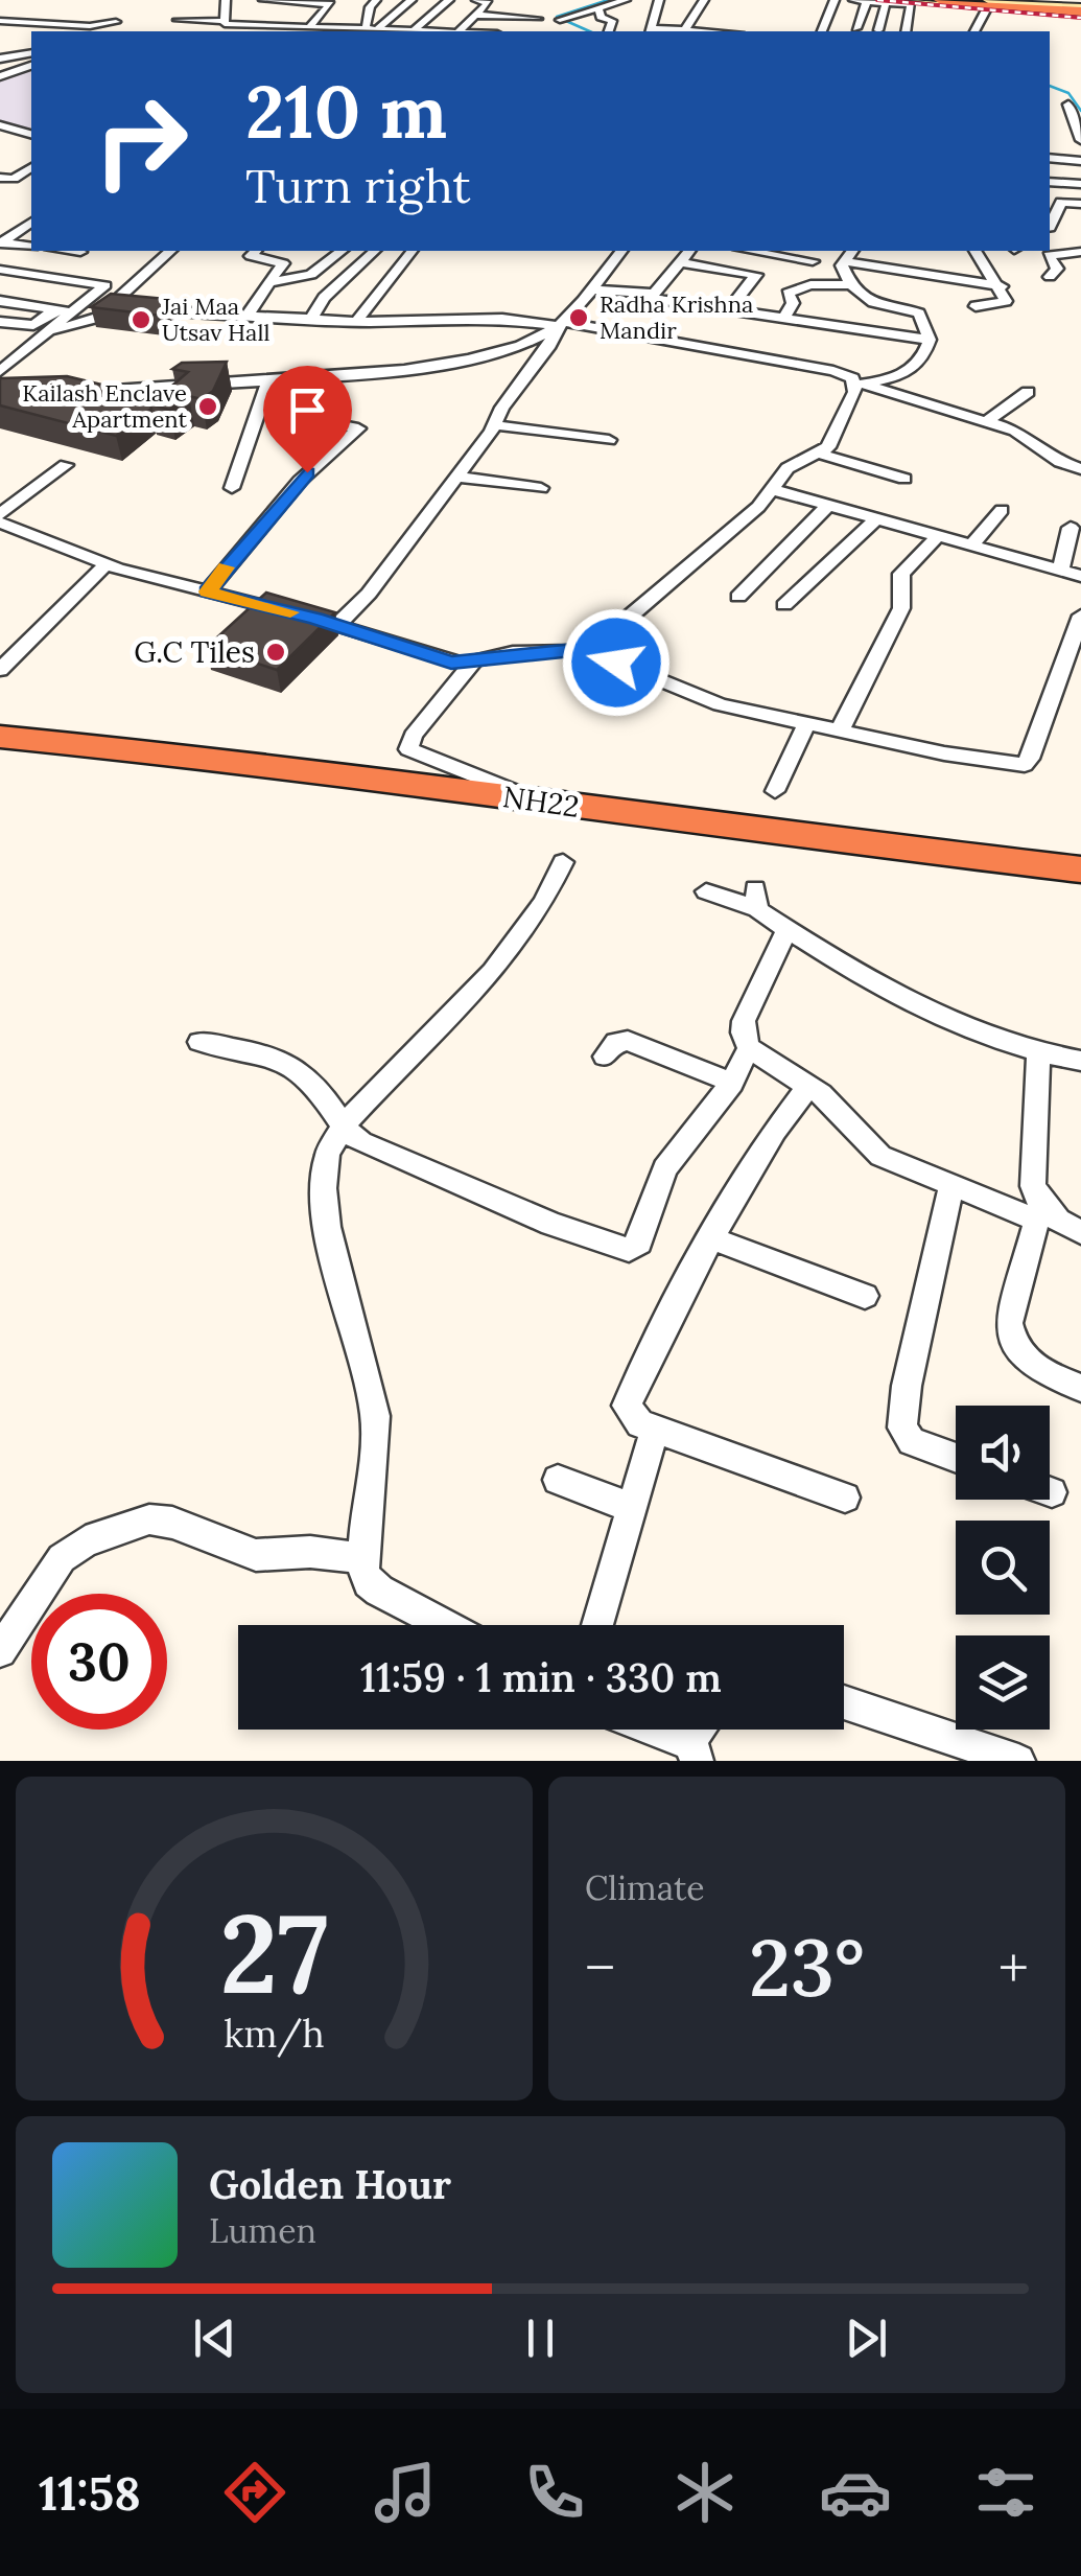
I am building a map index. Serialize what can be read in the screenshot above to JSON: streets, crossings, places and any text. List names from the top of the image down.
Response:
{
  "streets": {
    "highway": ["NH22"]
  },
  "places": [
    "Radha Krishna Mandir",
    "Jai Maa Utsav Hall",
    "Kailash Enclave Apartment",
    "G.C Tiles"
  ],
  "page": {
    "turn": ["210 m", "Turn right"],
    "limit": "30",
    "trip": "11:59 · 1 min · 330 m",
    "tile": "Climate",
    "heat": ["−", "23°", "+"],
    "song": ["Golden Hour", "Lumen"],
    "tabs": "11:58",
    "gauge": ["27", "km/h"]
  }
}
